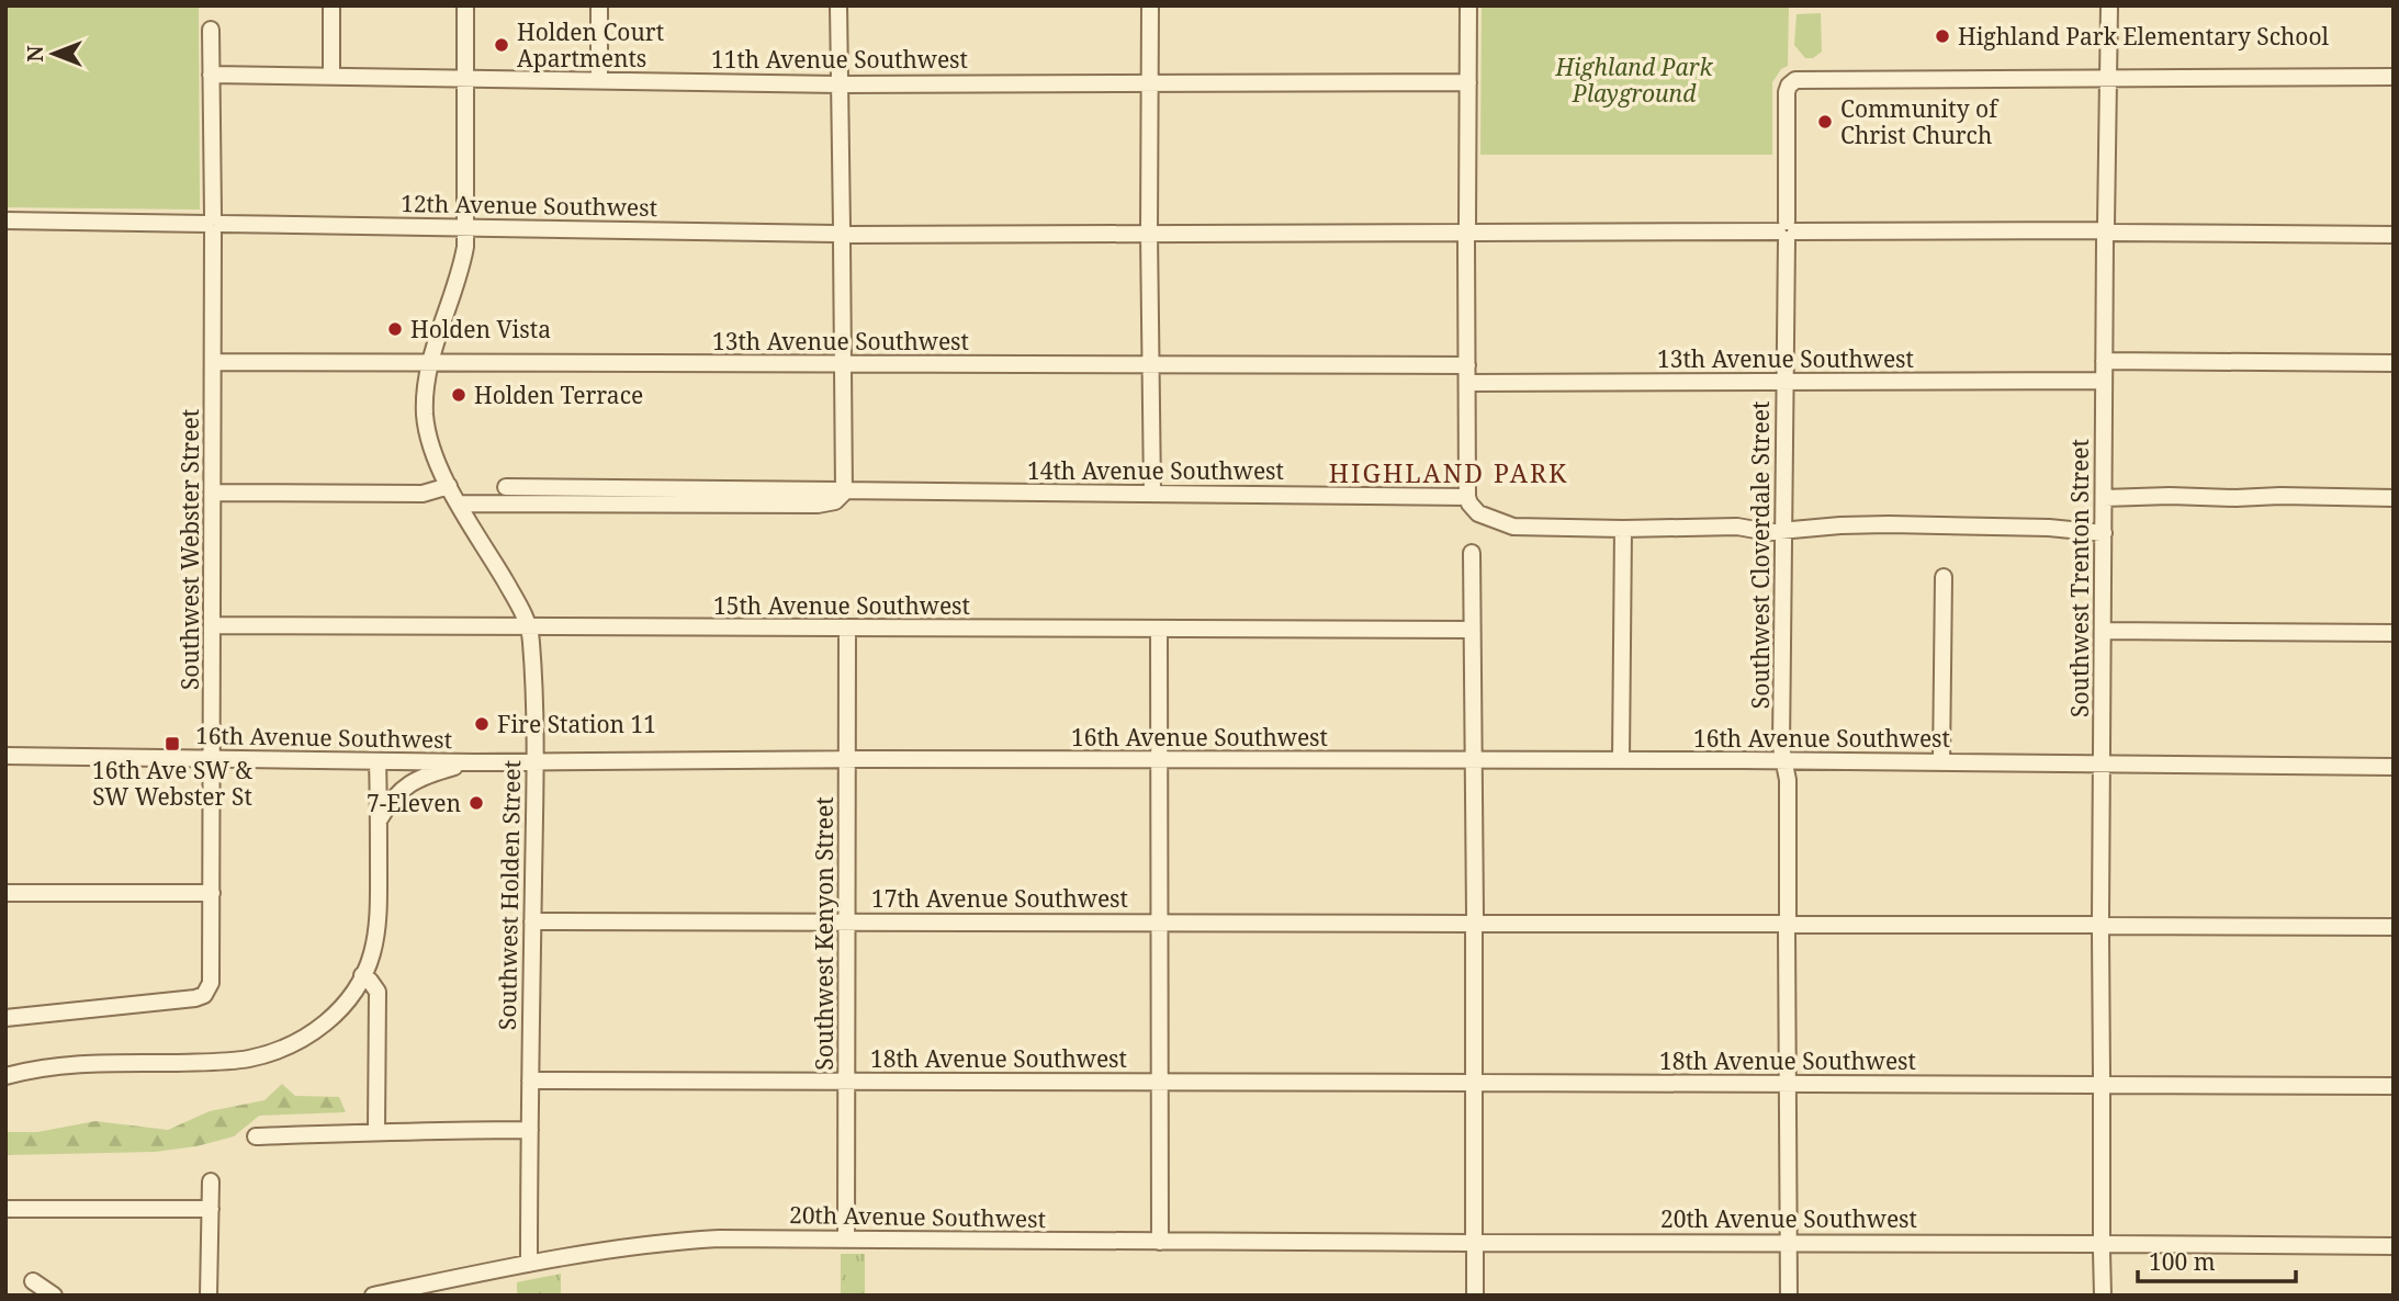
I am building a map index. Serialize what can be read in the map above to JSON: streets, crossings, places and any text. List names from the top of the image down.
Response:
{
  "streets": {
    "street": [
      "11th Avenue Southwest",
      "12th Avenue Southwest",
      "13th Avenue Southwest",
      "14th Avenue Southwest",
      "Southwest Webster Street",
      "Southwest Cloverdale Street",
      "Southwest Trenton Street",
      "15th Avenue Southwest",
      "16th Avenue Southwest",
      "Southwest Holden Street",
      "17th Avenue Southwest",
      "Southwest Kenyon Street",
      "18th Avenue Southwest",
      "20th Avenue Southwest"
    ]
  },
  "crossings": [
    ["11th Avenue Southwest", "Southwest Webster Street"],
    ["11th Avenue Southwest", "Southwest Holden Street"],
    ["12th Avenue Southwest", "Southwest Webster Street"],
    ["12th Avenue Southwest", "Southwest Cloverdale Street"],
    ["12th Avenue Southwest", "Southwest Trenton Street"],
    ["12th Avenue Southwest", "Southwest Holden Street"],
    ["13th Avenue Southwest", "Southwest Webster Street"],
    ["13th Avenue Southwest", "Southwest Cloverdale Street"],
    ["13th Avenue Southwest", "Southwest Trenton Street"],
    ["13th Avenue Southwest", "Southwest Holden Street"],
    ["14th Avenue Southwest", "Southwest Holden Street"],
    ["Southwest Webster Street", "15th Avenue Southwest"],
    ["Southwest Webster Street", "16th Avenue Southwest"],
    ["Southwest Cloverdale Street", "Southwest Trenton Street"],
    ["Southwest Cloverdale Street", "16th Avenue Southwest"],
    ["Southwest Cloverdale Street", "17th Avenue Southwest"],
    ["Southwest Cloverdale Street", "18th Avenue Southwest"],
    ["Southwest Cloverdale Street", "20th Avenue Southwest"],
    ["Southwest Trenton Street", "16th Avenue Southwest"],
    ["Southwest Trenton Street", "17th Avenue Southwest"],
    ["Southwest Trenton Street", "18th Avenue Southwest"],
    ["Southwest Trenton Street", "20th Avenue Southwest"],
    ["15th Avenue Southwest", "Southwest Holden Street"],
    ["15th Avenue Southwest", "Southwest Kenyon Street"],
    ["16th Avenue Southwest", "Southwest Holden Street"],
    ["16th Avenue Southwest", "Southwest Kenyon Street"],
    ["Southwest Holden Street", "17th Avenue Southwest"],
    ["Southwest Holden Street", "18th Avenue Southwest"],
    ["Southwest Holden Street", "20th Avenue Southwest"],
    ["17th Avenue Southwest", "Southwest Kenyon Street"],
    ["Southwest Kenyon Street", "18th Avenue Southwest"],
    ["Southwest Kenyon Street", "20th Avenue Southwest"]
  ],
  "districts": ["HIGHLAND PARK"],
  "parks": ["Highland Park Playground"],
  "places": {
    "other": [
      "Highland Park Elementary School",
      "Holden Court Apartments",
      "Community of Christ Church",
      "Holden Vista",
      "Holden Terrace",
      "Fire Station 11",
      "7-Eleven"
    ],
    "transit": ["16th Ave SW & SW Webster St"]
  },
  "scale_bar": "100 m",
  "north": "left"
}
